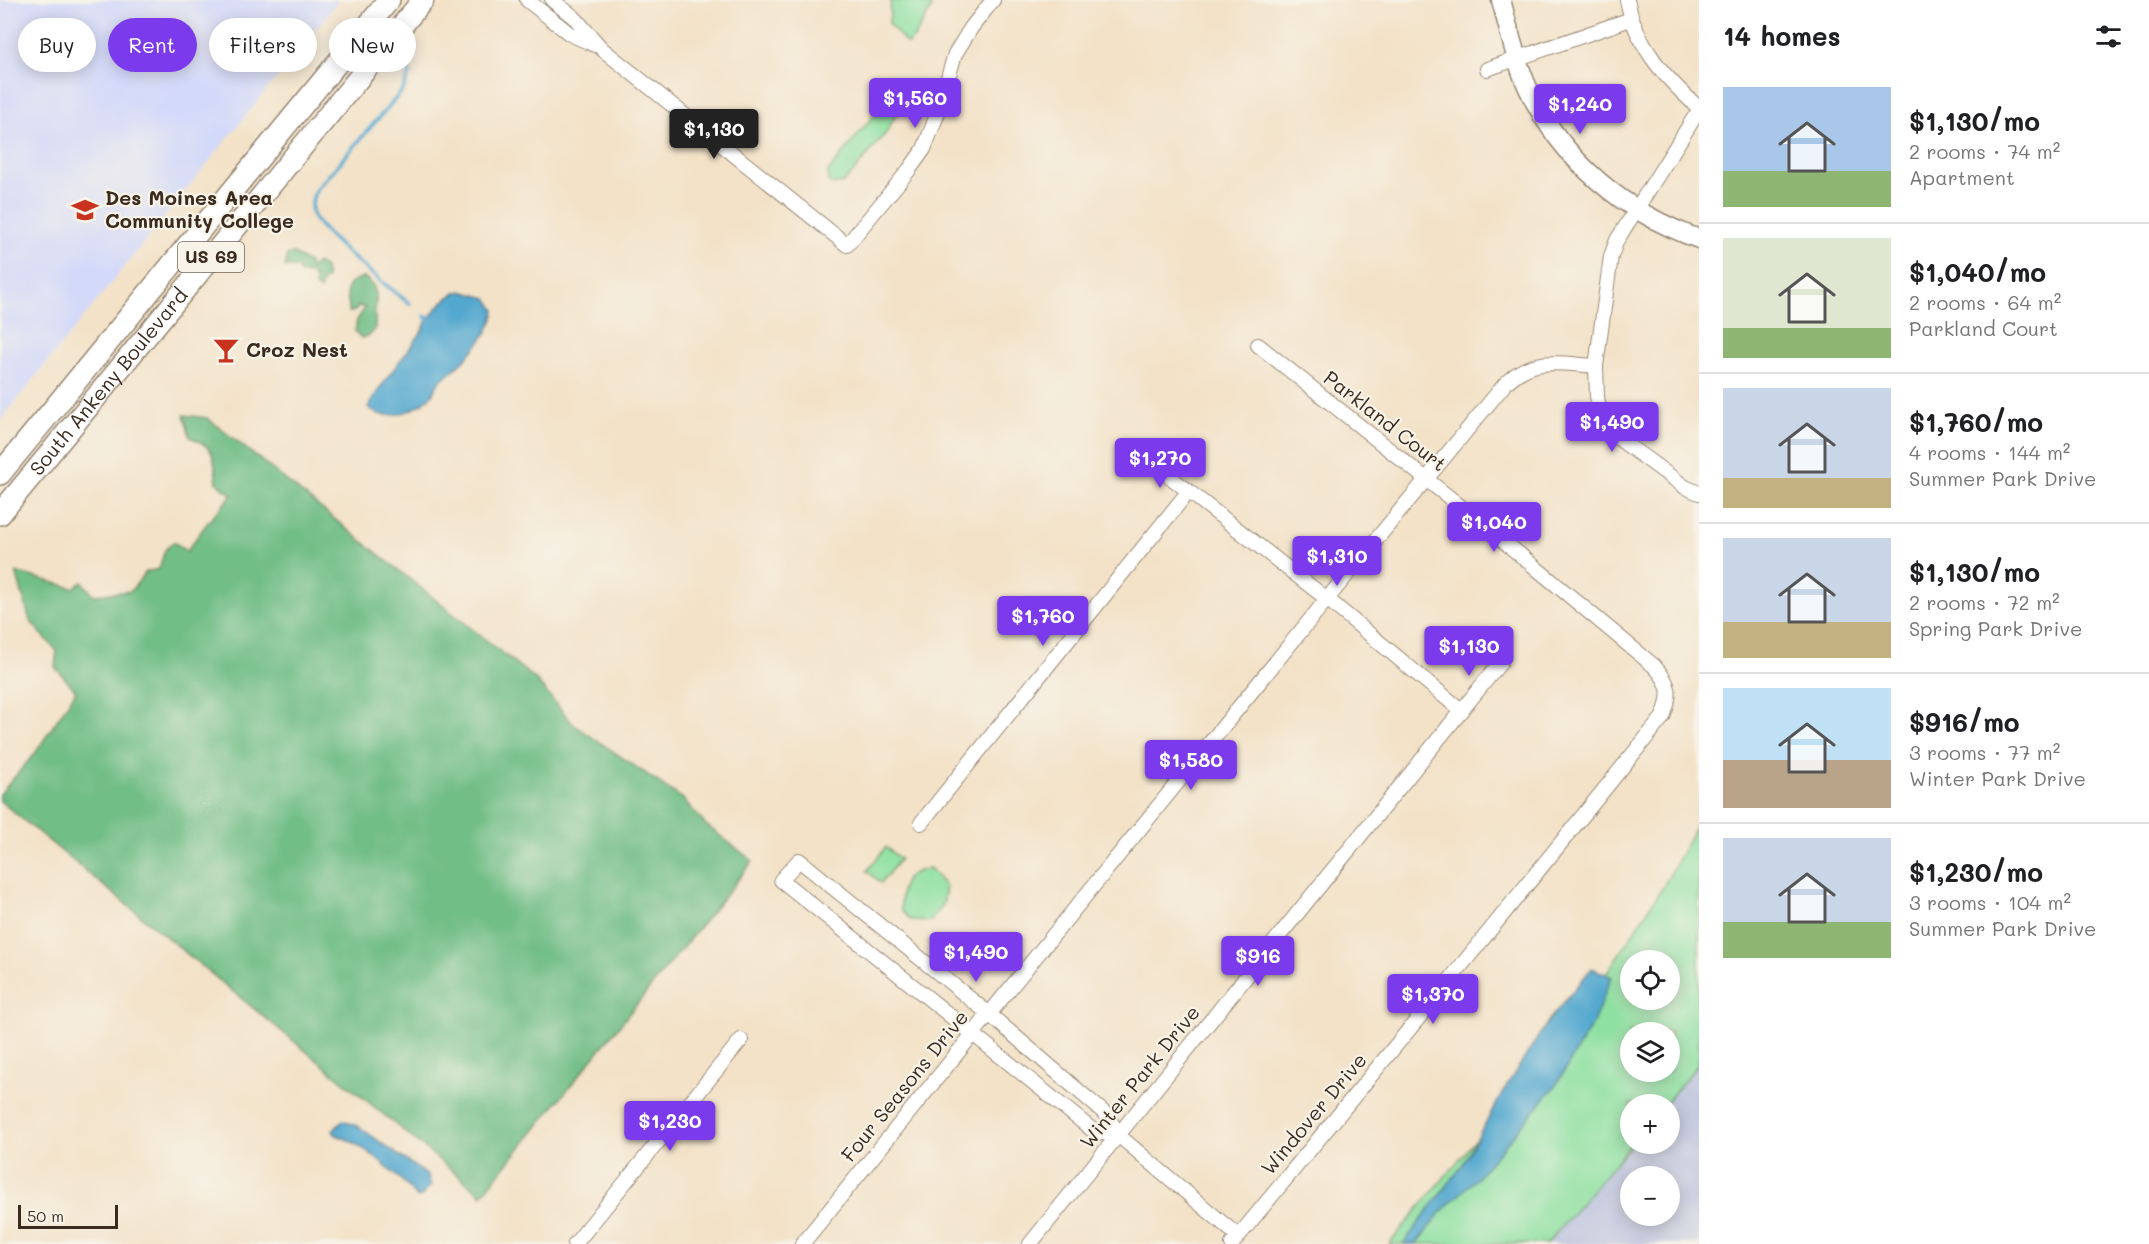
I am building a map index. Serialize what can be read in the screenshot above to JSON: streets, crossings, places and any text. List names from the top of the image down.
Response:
{
  "streets": {
    "main road": ["US 69", "South Ankeny Boulevard"],
    "street": [
      "Parkland Court",
      "Winter Park Drive",
      "Four Seasons Drive",
      "Windover Drive"
    ]
  },
  "crossings": [
    ["Parkland Court", "Four Seasons Drive"],
    ["Parkland Court", "Windover Drive"]
  ],
  "places": {
    "school or university": ["Des Moines Area Community College"],
    "bar": ["Croz Nest"]
  },
  "scale_bar": "50 m",
  "page": {
    "heading": "14 homes",
    "chip": [
      "Buy",
      "Rent",
      "Filters",
      "New"
    ],
    "list": [
      {
        "name": "$1,130/mo",
        "note": "2 rooms · 74 m² · Apartment"
      },
      {
        "name": "$1,040/mo",
        "note": "2 rooms · 64 m² · Parkland Court"
      },
      {
        "name": "$1,760/mo",
        "note": "4 rooms · 144 m² · Summer Park Drive"
      },
      {
        "name": "$1,130/mo",
        "note": "2 rooms · 72 m² · Spring Park Drive"
      },
      {
        "name": "$916/mo",
        "note": "3 rooms · 77 m² · Winter Park Drive"
      },
      {
        "name": "$1,230/mo",
        "note": "3 rooms · 104 m² · Summer Park Drive"
      }
    ],
    "price": [
      "$1,560",
      "$1,240",
      "$1,130",
      "$1,490",
      "$1,270",
      "$1,040",
      "$1,310",
      "$1,760",
      "$1,130",
      "$1,580",
      "$1,490",
      "$916",
      "$1,370",
      "$1,230"
    ],
    "map_buttons": ["+", "−"],
    "scale": "50 m"
  }
}
